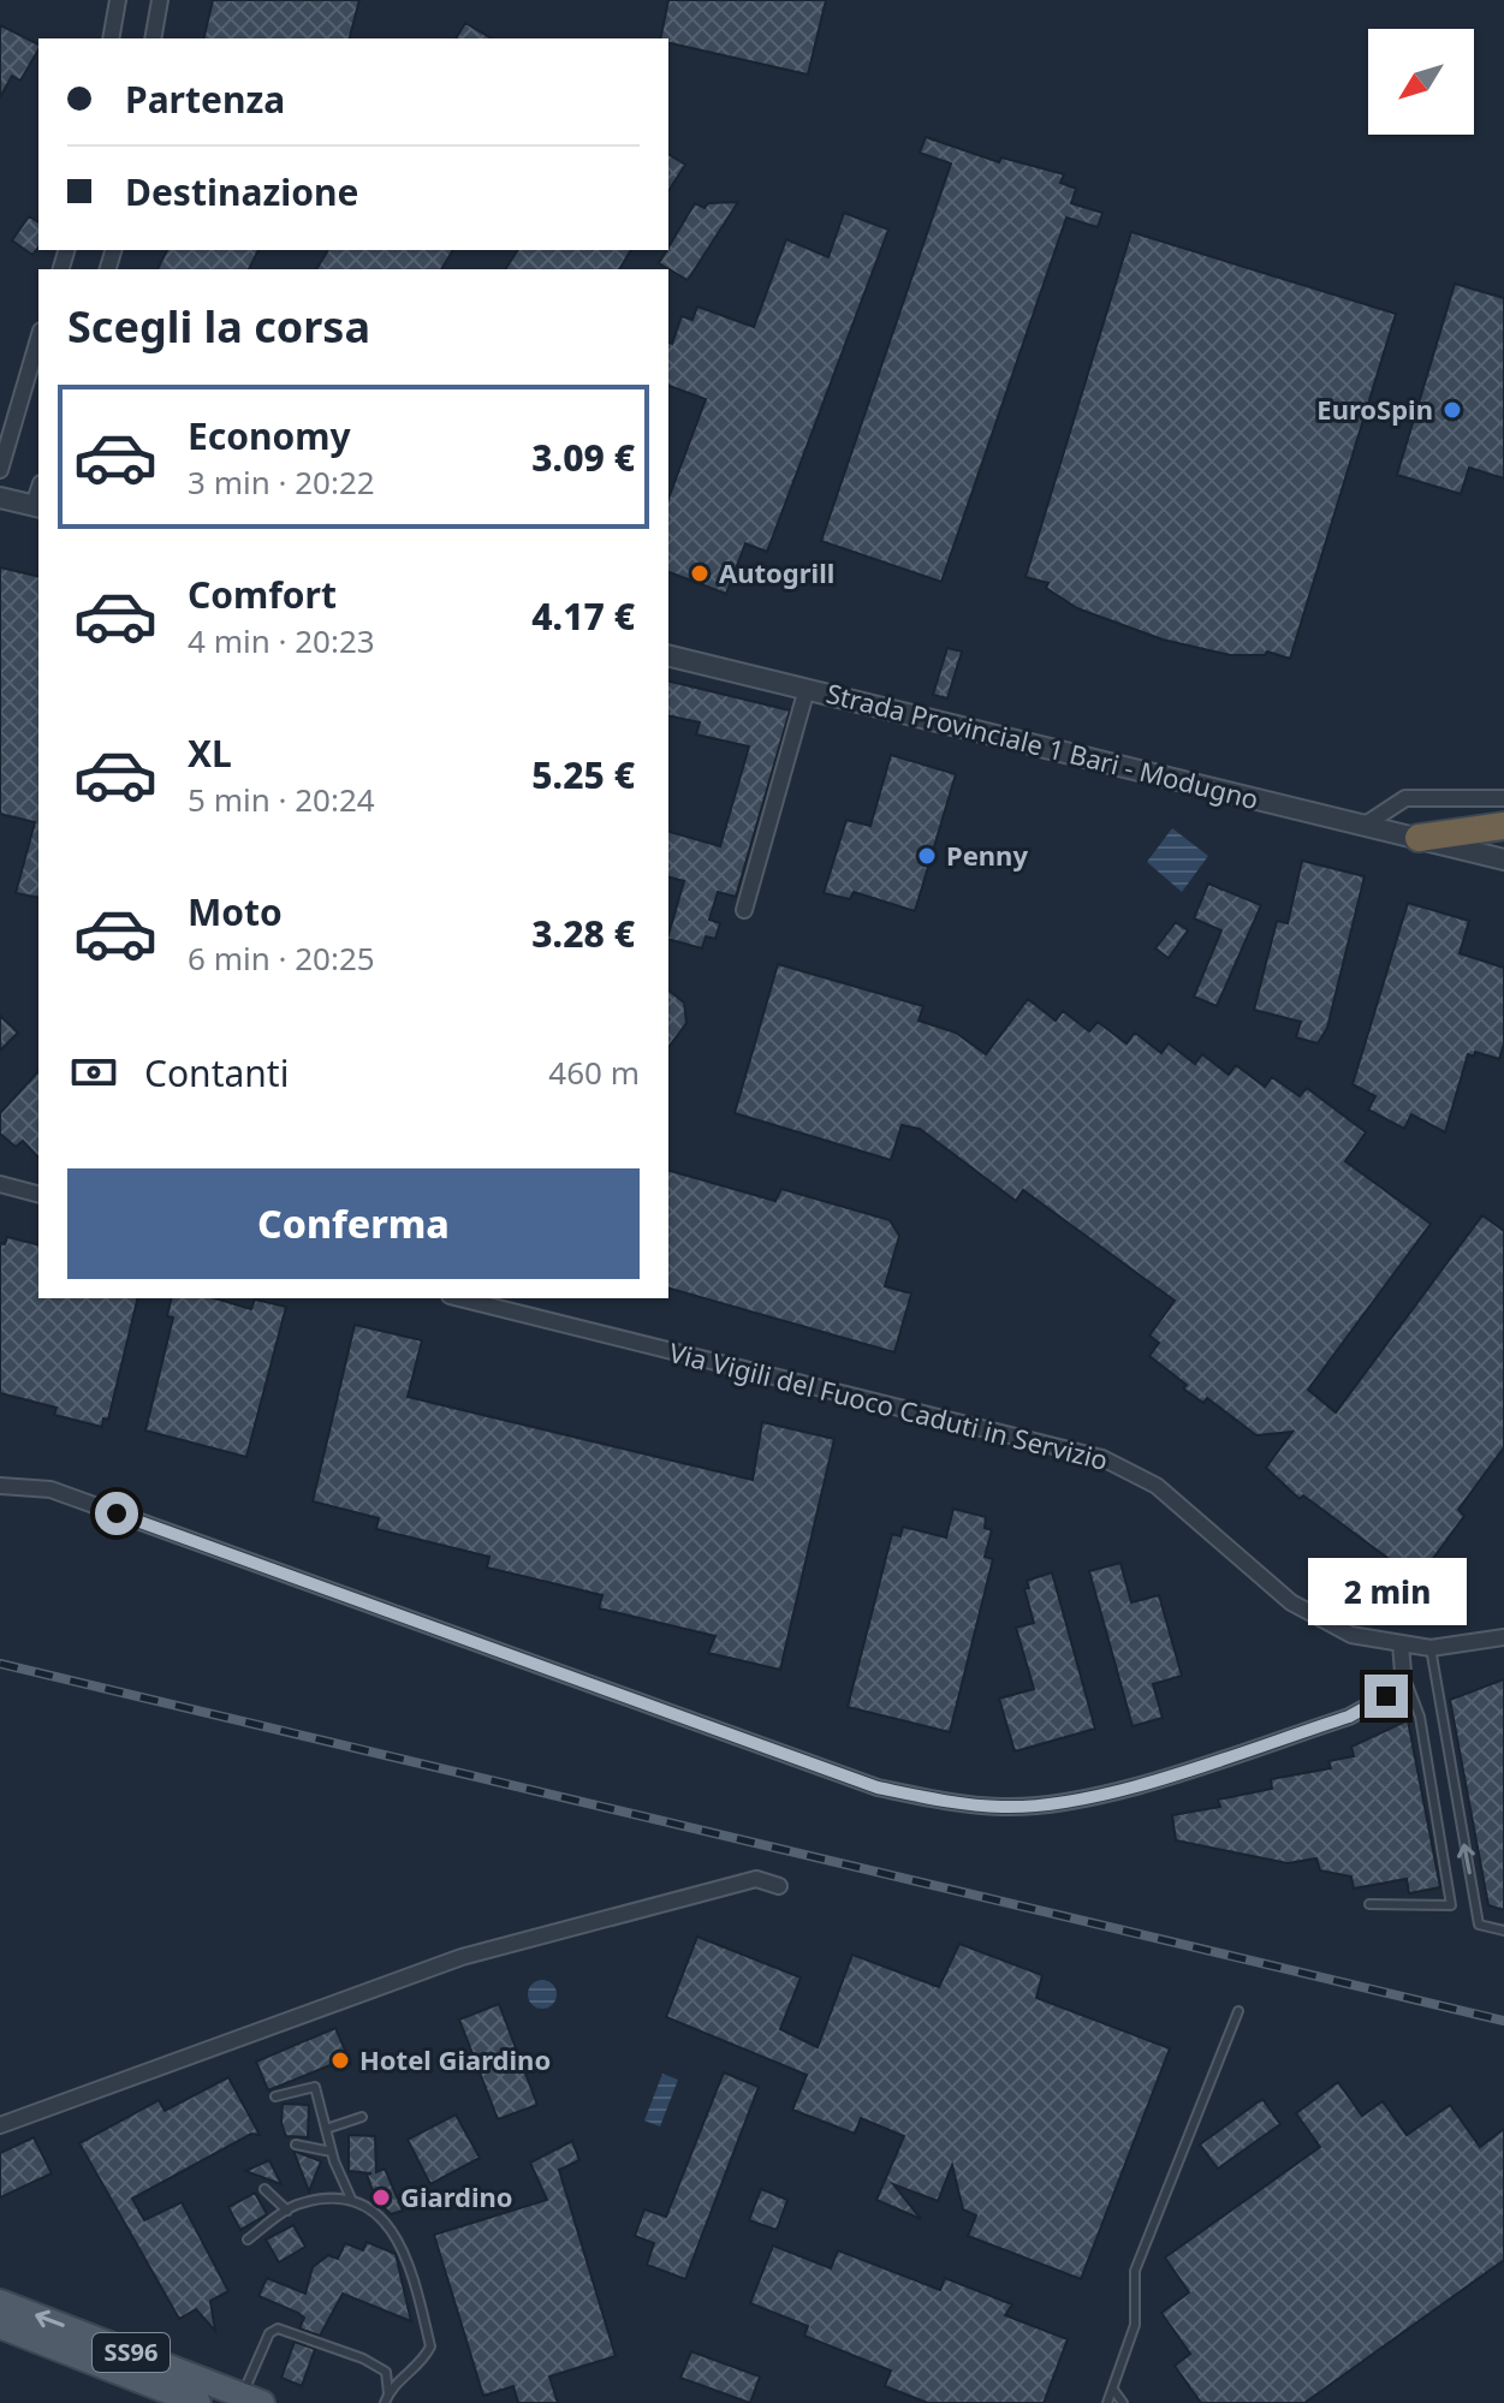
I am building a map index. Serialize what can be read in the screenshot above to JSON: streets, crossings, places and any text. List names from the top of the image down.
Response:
{
  "streets": {
    "main road": ["SS96"],
    "street": ["Strada Provinciale 1 Bari - Modugno", "Via Vigili del Fuoco Caduti in Servizio"]
  },
  "places": [
    "EuroSpin",
    "Autogrill",
    "Penny",
    "Hotel Giardino",
    "Giardino"
  ],
  "north": "bottom left",
  "page": {
    "banner": ["Partenza", "Destinazione"],
    "heading": "Scegli la corsa",
    "list": [
      {
        "name": "Economy",
        "note": "3 min · 20:22",
        "value": "3.09 €"
      },
      {
        "name": "Comfort",
        "note": "4 min · 20:23",
        "value": "4.17 €"
      },
      {
        "name": "XL",
        "note": "5 min · 20:24",
        "value": "5.25 €"
      },
      {
        "name": "Moto",
        "note": "6 min · 20:25",
        "value": "3.28 €"
      }
    ],
    "pay": ["Contanti", "460 m"],
    "buttons": "Conferma",
    "bubble": "2 min"
  }
}
